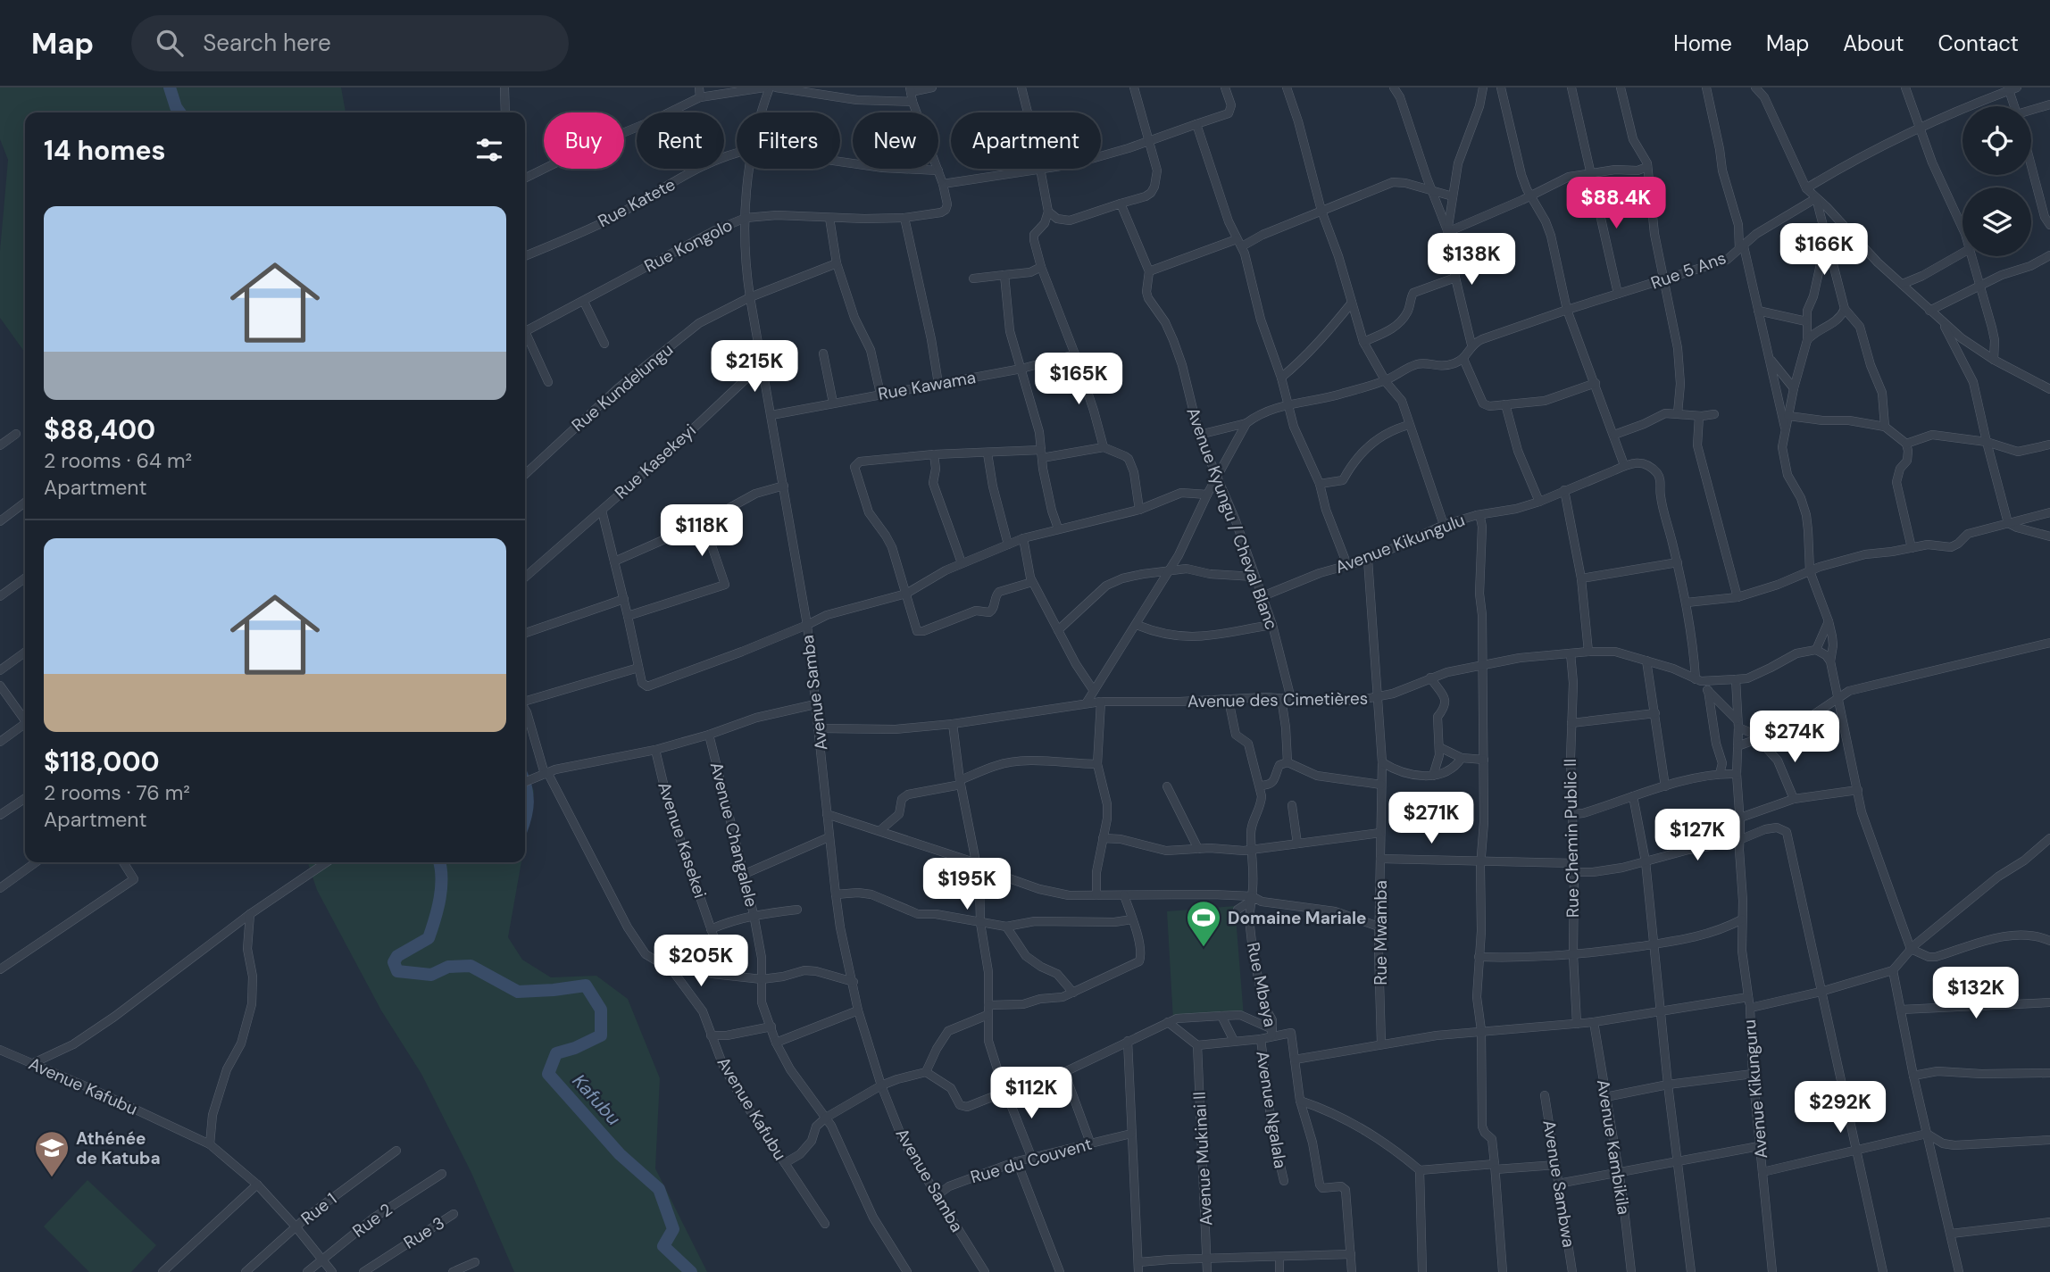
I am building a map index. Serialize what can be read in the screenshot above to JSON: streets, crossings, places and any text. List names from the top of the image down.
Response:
{
  "streets": {
    "street": [
      "Rue Katete",
      "Rue Kongolo",
      "Rue 5 Ans",
      "Rue Kawama",
      "Rue Kundelungu",
      "Rue Kasekeyi",
      "Avenue Kyungu / Cheval Blanc",
      "Avenue Kikungulu",
      "Avenue Samba",
      "Avenue des Cimetières",
      "Avenue Changalele",
      "Rue Chemin Public II",
      "Avenue Kasekei",
      "Rue Mwamba",
      "Rue Mbaya",
      "Avenue Kafubu",
      "Avenue Kikunguru",
      "Avenue Ngalala",
      "Avenue Kambikila",
      "Avenue Mukinai II",
      "Rue du Couvent",
      "Avenue Sambwa",
      "Rue 1",
      "Rue 2",
      "Rue 3"
    ]
  },
  "crossings": [
    ["Rue Kongolo", "Avenue Samba"],
    ["Rue Kawama", "Avenue Samba"],
    ["Rue Kundelungu", "Avenue Samba"],
    ["Rue Kasekeyi", "Avenue Samba"],
    ["Avenue Kyungu / Cheval Blanc", "Avenue Kikungulu"],
    ["Avenue Kyungu / Cheval Blanc", "Avenue des Cimetières"],
    ["Avenue Kikungulu", "Rue Mwamba"],
    ["Avenue Samba", "Avenue des Cimetières"],
    ["Avenue Samba", "Rue du Couvent"],
    ["Avenue des Cimetières", "Rue Chemin Public II"],
    ["Avenue des Cimetières", "Rue Mwamba"],
    ["Avenue Kafubu", "Rue 1"],
    ["Avenue Kafubu", "Rue 2"]
  ],
  "water": ["Kafubu"],
  "places": {
    "sports": ["Domaine Mariale"],
    "school or university": ["Athénée de Katuba"]
  },
  "page": {
    "header": "Map",
    "search": "Search here",
    "nav": [
      "Home",
      "Map",
      "About",
      "Contact"
    ],
    "chip": [
      "Buy",
      "Rent",
      "Filters",
      "New",
      "Apartment"
    ],
    "heading": "14 homes",
    "price": [
      "$88.4K",
      "$166K",
      "$138K",
      "$215K",
      "$165K",
      "$118K",
      "$274K",
      "$271K",
      "$127K",
      "$195K",
      "$205K",
      "$132K",
      "$112K",
      "$292K"
    ],
    "list": [
      {
        "name": "$88,400",
        "note": "2 rooms · 64 m² · Apartment"
      },
      {
        "name": "$118,000",
        "note": "2 rooms · 76 m² · Apartment"
      }
    ]
  }
}
